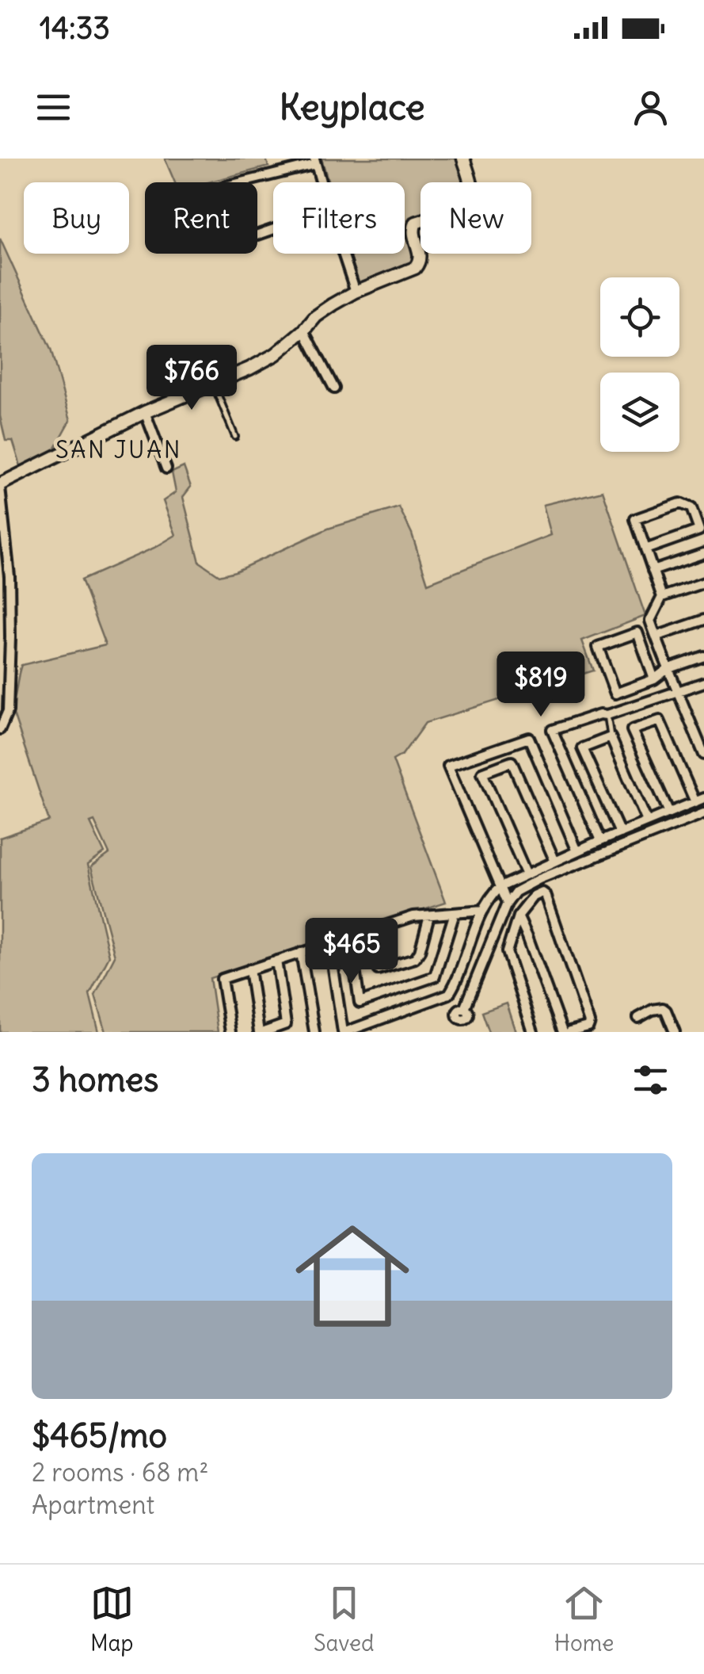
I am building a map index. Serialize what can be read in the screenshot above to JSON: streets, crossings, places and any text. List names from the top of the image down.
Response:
{
  "districts": ["SAN JUAN"],
  "page": {
    "status": "14:33",
    "header": "Keyplace",
    "chip": [
      "Buy",
      "Rent",
      "Filters",
      "New"
    ],
    "price": ["$766", "$819", "$465"],
    "heading": "3 homes",
    "list": [
      {
        "name": "$465/mo",
        "note": "2 rooms · 68 m² · Apartment"
      }
    ],
    "tabs": ["Map", "Saved", "Home"]
  }
}
